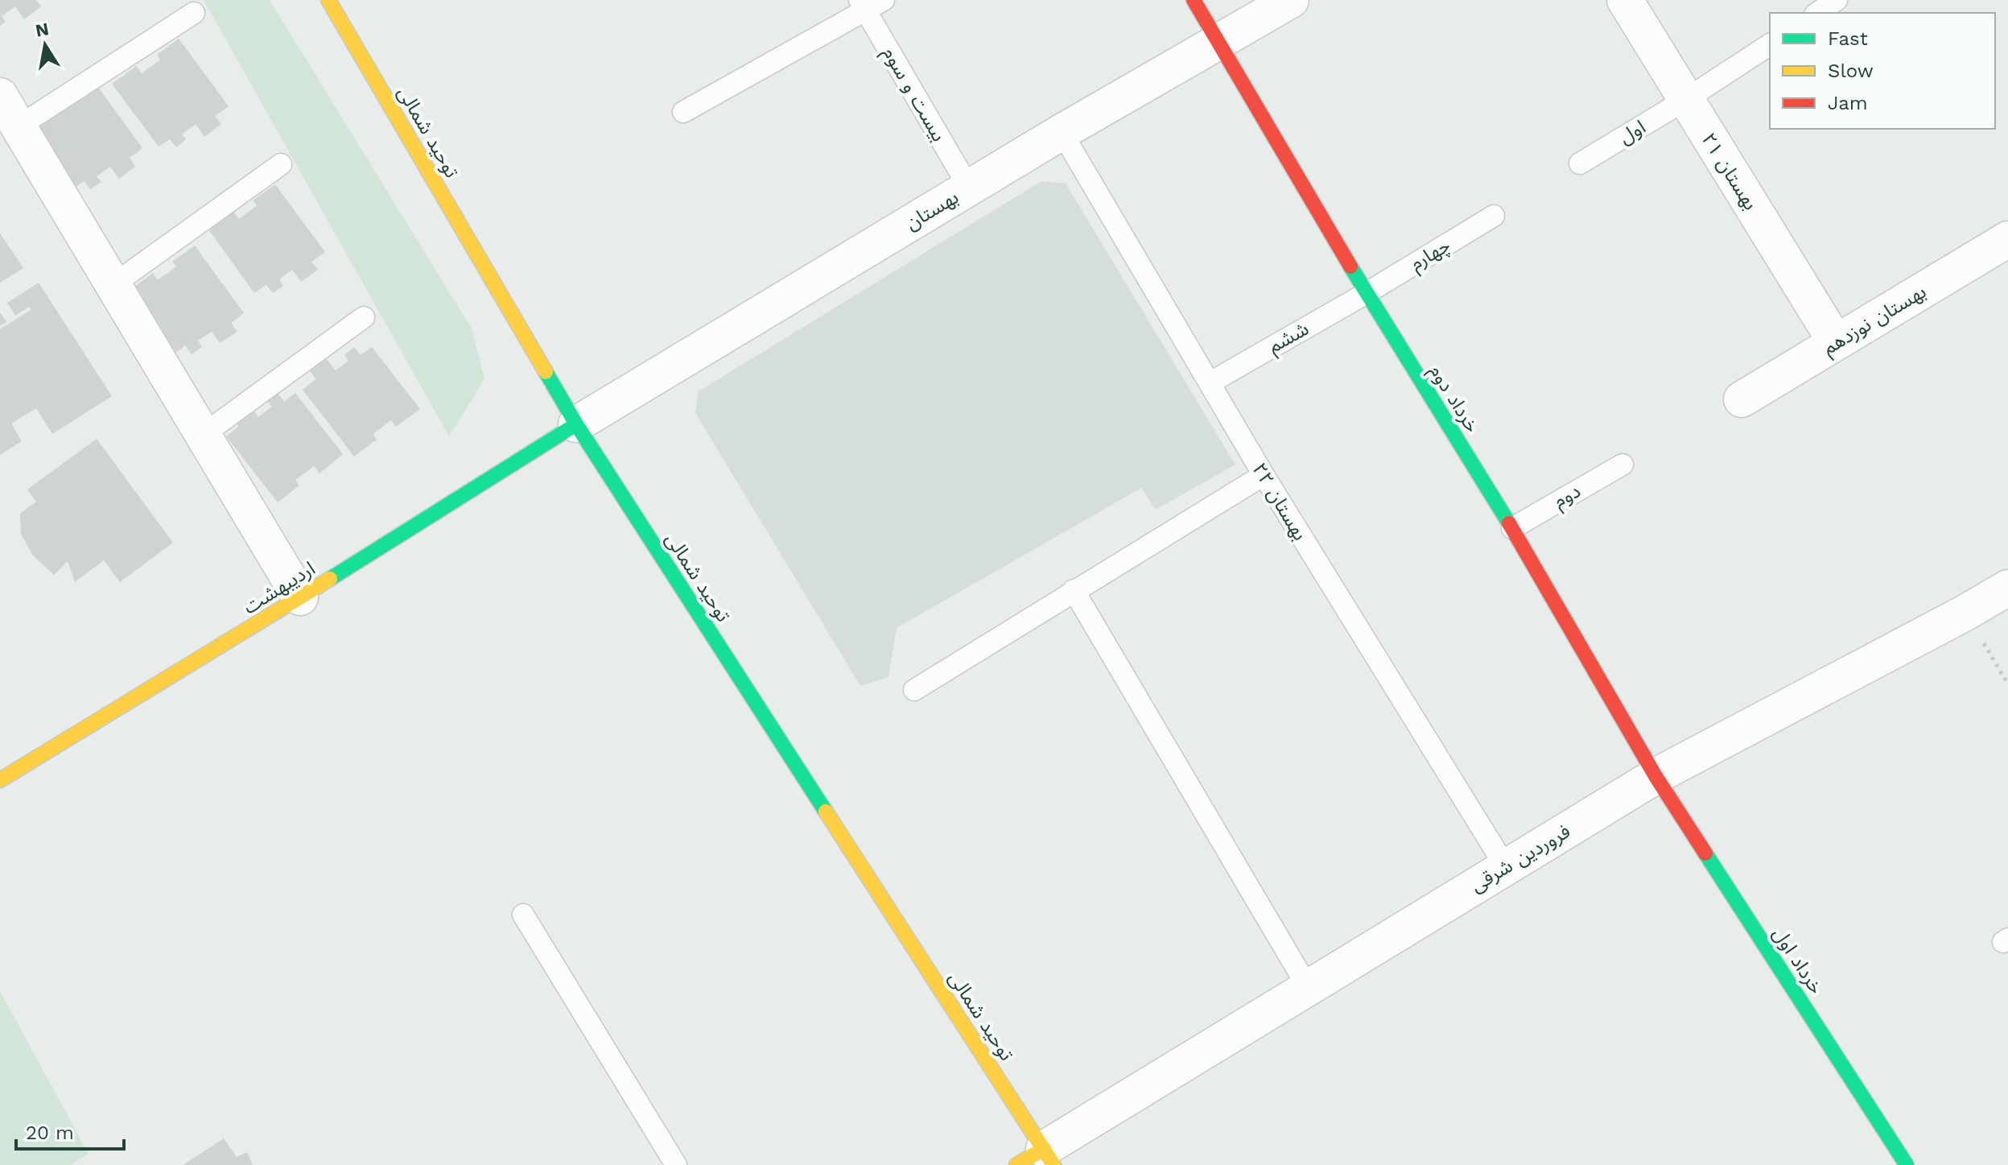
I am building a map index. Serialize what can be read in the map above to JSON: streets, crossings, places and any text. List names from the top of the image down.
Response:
{
  "streets": {
    "street": [
      "توحید شمالی",
      "بهستان ۲۱",
      "بهستان",
      "بهستان نوزدهم",
      "خرداد دوم",
      "اردیبهشت",
      "فروردین شرقی",
      "خرداد اول"
    ],
    "lane": [
      "بیست و سوم",
      "اول",
      "چهارم",
      "ششم",
      "دوم",
      "بهستان ۲۲"
    ]
  },
  "crossings": [
    ["بیست و سوم", "بهستان"],
    ["توحید شمالی", "بهستان"],
    ["توحید شمالی", "اردیبهشت"],
    ["توحید شمالی", "فروردین شرقی"],
    ["اول", "بهستان ۲۱"],
    ["بهستان ۲۱", "بهستان نوزدهم"],
    ["بهستان", "خرداد دوم"],
    ["بهستان", "بهستان ۲۲"],
    ["بهستان", "اردیبهشت"],
    ["چهارم", "ششم"],
    ["چهارم", "خرداد دوم"],
    ["ششم", "خرداد دوم"],
    ["ششم", "بهستان ۲۲"],
    ["خرداد دوم", "دوم"],
    ["خرداد دوم", "فروردین شرقی"],
    ["خرداد دوم", "خرداد اول"],
    ["بهستان ۲۲", "فروردین شرقی"],
    ["فروردین شرقی", "خرداد اول"]
  ],
  "legend": ["Fast", "Slow", "Jam"],
  "scale_bar": "20 m",
  "north": "top"
}
